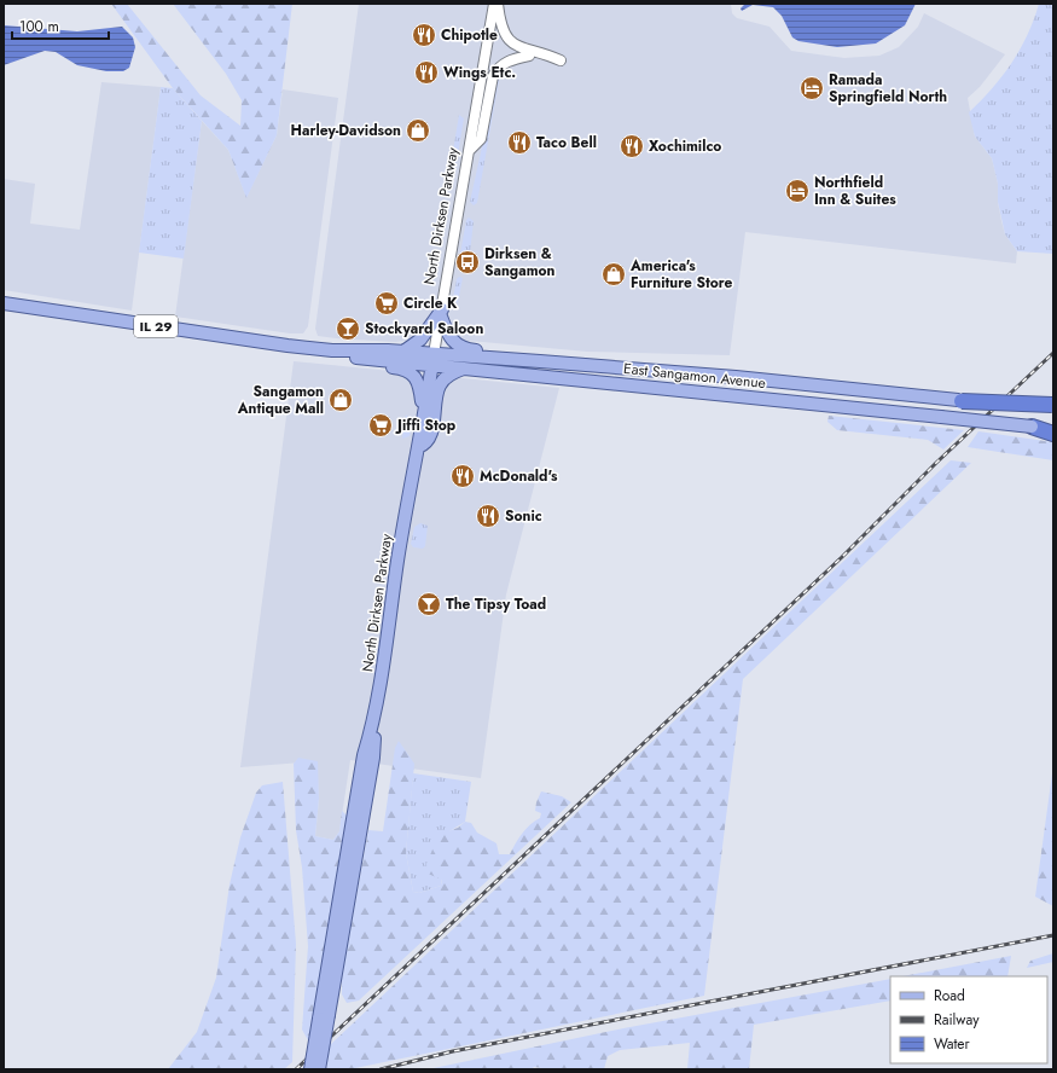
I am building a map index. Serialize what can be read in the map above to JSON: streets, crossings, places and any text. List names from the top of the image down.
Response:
{
  "streets": {
    "main road": ["North Dirksen Parkway", "IL 29", "East Sangamon Avenue"]
  },
  "crossings": [
    ["North Dirksen Parkway", "East Sangamon Avenue"]
  ],
  "places": {
    "restaurant": [
      "Chipotle",
      "Wings Etc.",
      "Taco Bell",
      "Xochimilco",
      "McDonald's",
      "Sonic"
    ],
    "hotel": ["Ramada Springfield North", "Northfield Inn & Suites"],
    "shop": ["Harley-Davidson", "America's Furniture Store", "Sangamon Antique Mall"],
    "bus stop": ["Dirksen & Sangamon"],
    "supermarket": ["Circle K", "Jiffi Stop"],
    "bar": ["Stockyard Saloon", "The Tipsy Toad"]
  },
  "legend": ["Road", "Railway", "Water"],
  "scale_bar": "100 m"
}
